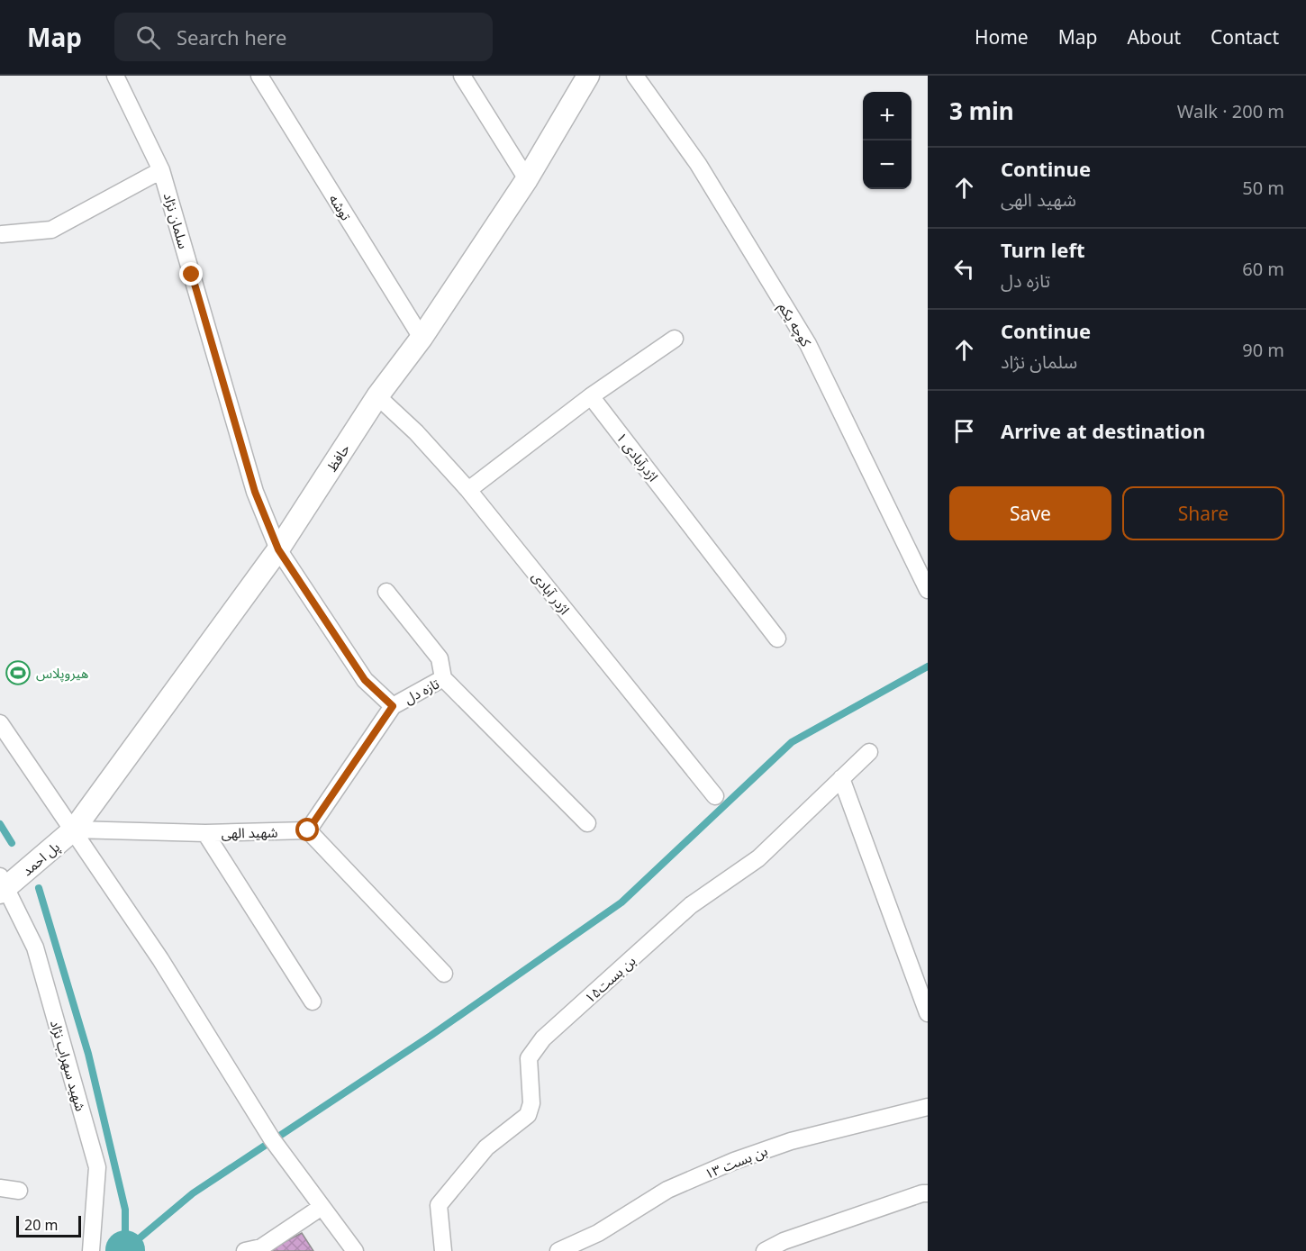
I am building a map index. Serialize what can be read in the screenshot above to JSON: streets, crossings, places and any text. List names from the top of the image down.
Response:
{
  "streets": {
    "street": [
      "توشه",
      "سلمان نژاد",
      "کوچه یکم",
      "اژدرآبادی ۱",
      "حافظ",
      "اژدر آبادی",
      "تازه دل",
      "شهید الهی",
      "پل احمد",
      "بن بست۱۵",
      "شهید سهراب نژاد",
      "بن بست ۱۳"
    ]
  },
  "crossings": [
    ["توشه", "حافظ"],
    ["سلمان نژاد", "حافظ"],
    ["سلمان نژاد", "تازه دل"],
    ["حافظ", "اژدر آبادی"],
    ["حافظ", "تازه دل"],
    ["حافظ", "شهید الهی"],
    ["حافظ", "پل احمد"],
    ["شهید الهی", "پل احمد"],
    ["پل احمد", "شهید سهراب نژاد"]
  ],
  "places": {
    "sports": ["هیروپلاس"]
  },
  "scale_bar": "20 m",
  "page": {
    "header": "Map",
    "search": "Search here",
    "nav": [
      "Home",
      "Map",
      "About",
      "Contact"
    ],
    "heading": ["3 min", "Walk · 200 m"],
    "map_buttons": ["+", "−"],
    "list": [
      ["Continue", "شهید الهی", "50 m"],
      ["Turn left", "تازه دل", "60 m"],
      ["Continue", "سلمان نژاد", "90 m"],
      "Arrive at destination"
    ],
    "buttons": ["Save", "Share"],
    "scale": "20 m"
  }
}
